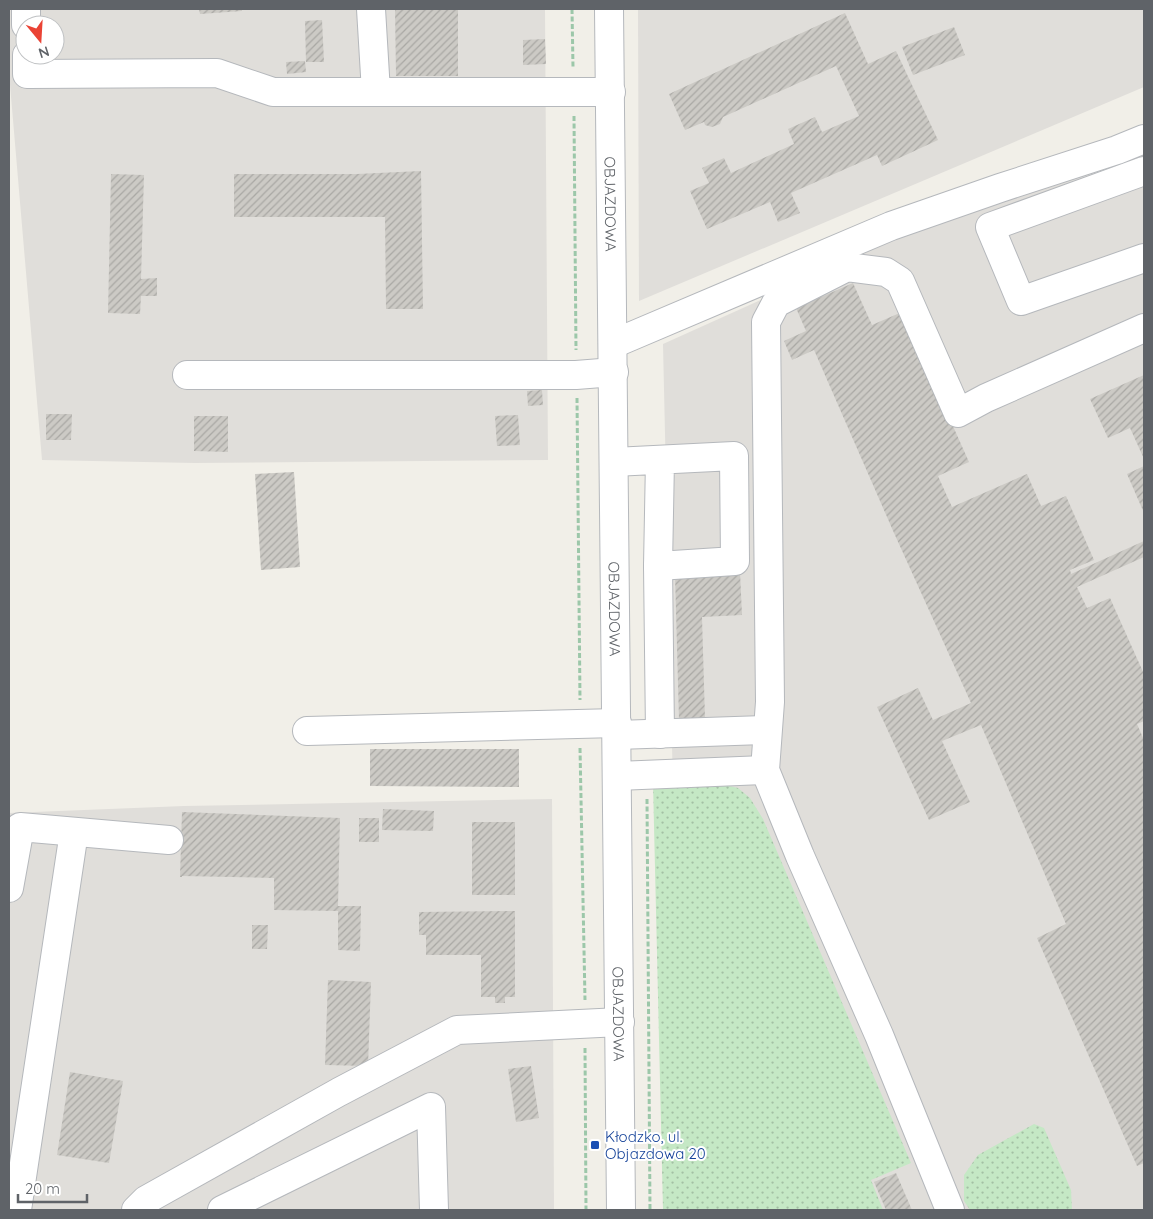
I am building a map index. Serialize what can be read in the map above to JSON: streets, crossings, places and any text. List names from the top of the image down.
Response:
{
  "streets": {
    "street": ["OBJAZDOWA"]
  },
  "places": {
    "transit": ["Kłodzko, ul. Objazdowa 20"]
  },
  "scale_bar": "20 m",
  "north": "bottom"
}
